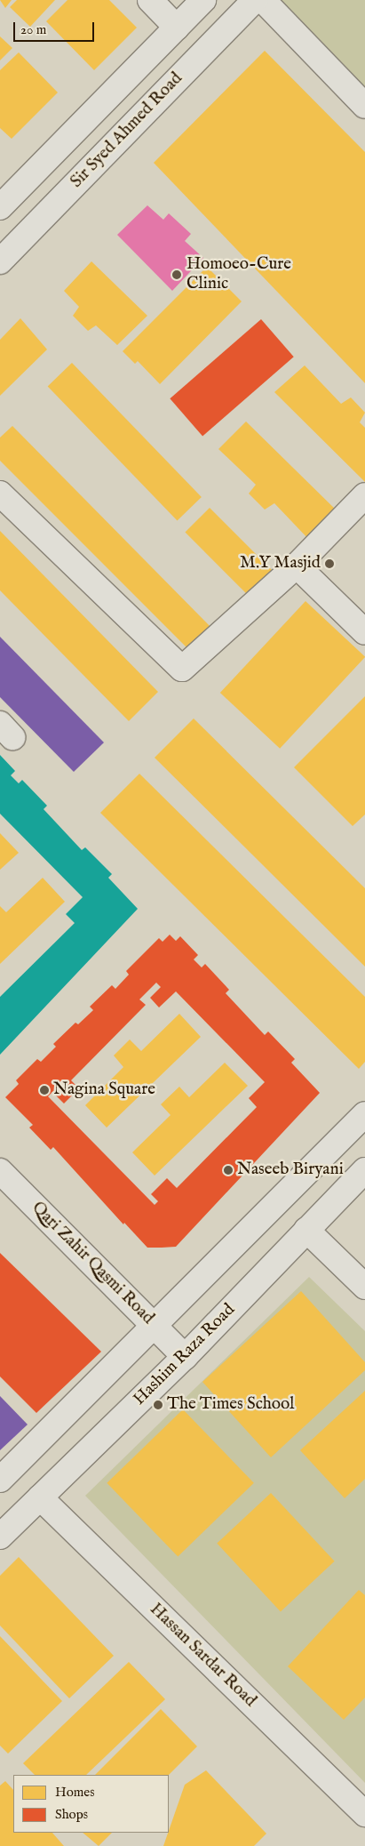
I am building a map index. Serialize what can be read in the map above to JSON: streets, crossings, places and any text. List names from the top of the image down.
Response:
{
  "streets": {
    "street": [
      "Sir Syed Ahmed Road",
      "Qari Zahir Qasmi Road",
      "Hashim Raza Road",
      "Hassan Sardar Road"
    ]
  },
  "crossings": [
    ["Qari Zahir Qasmi Road", "Hashim Raza Road"],
    ["Hashim Raza Road", "Hassan Sardar Road"]
  ],
  "places": [
    "Homoeo-Cure Clinic",
    "M.Y Masjid",
    "Nagina Square",
    "Naseeb Biryani",
    "The Times School"
  ],
  "legend": ["Homes", "Shops"],
  "scale_bar": "20 m"
}
